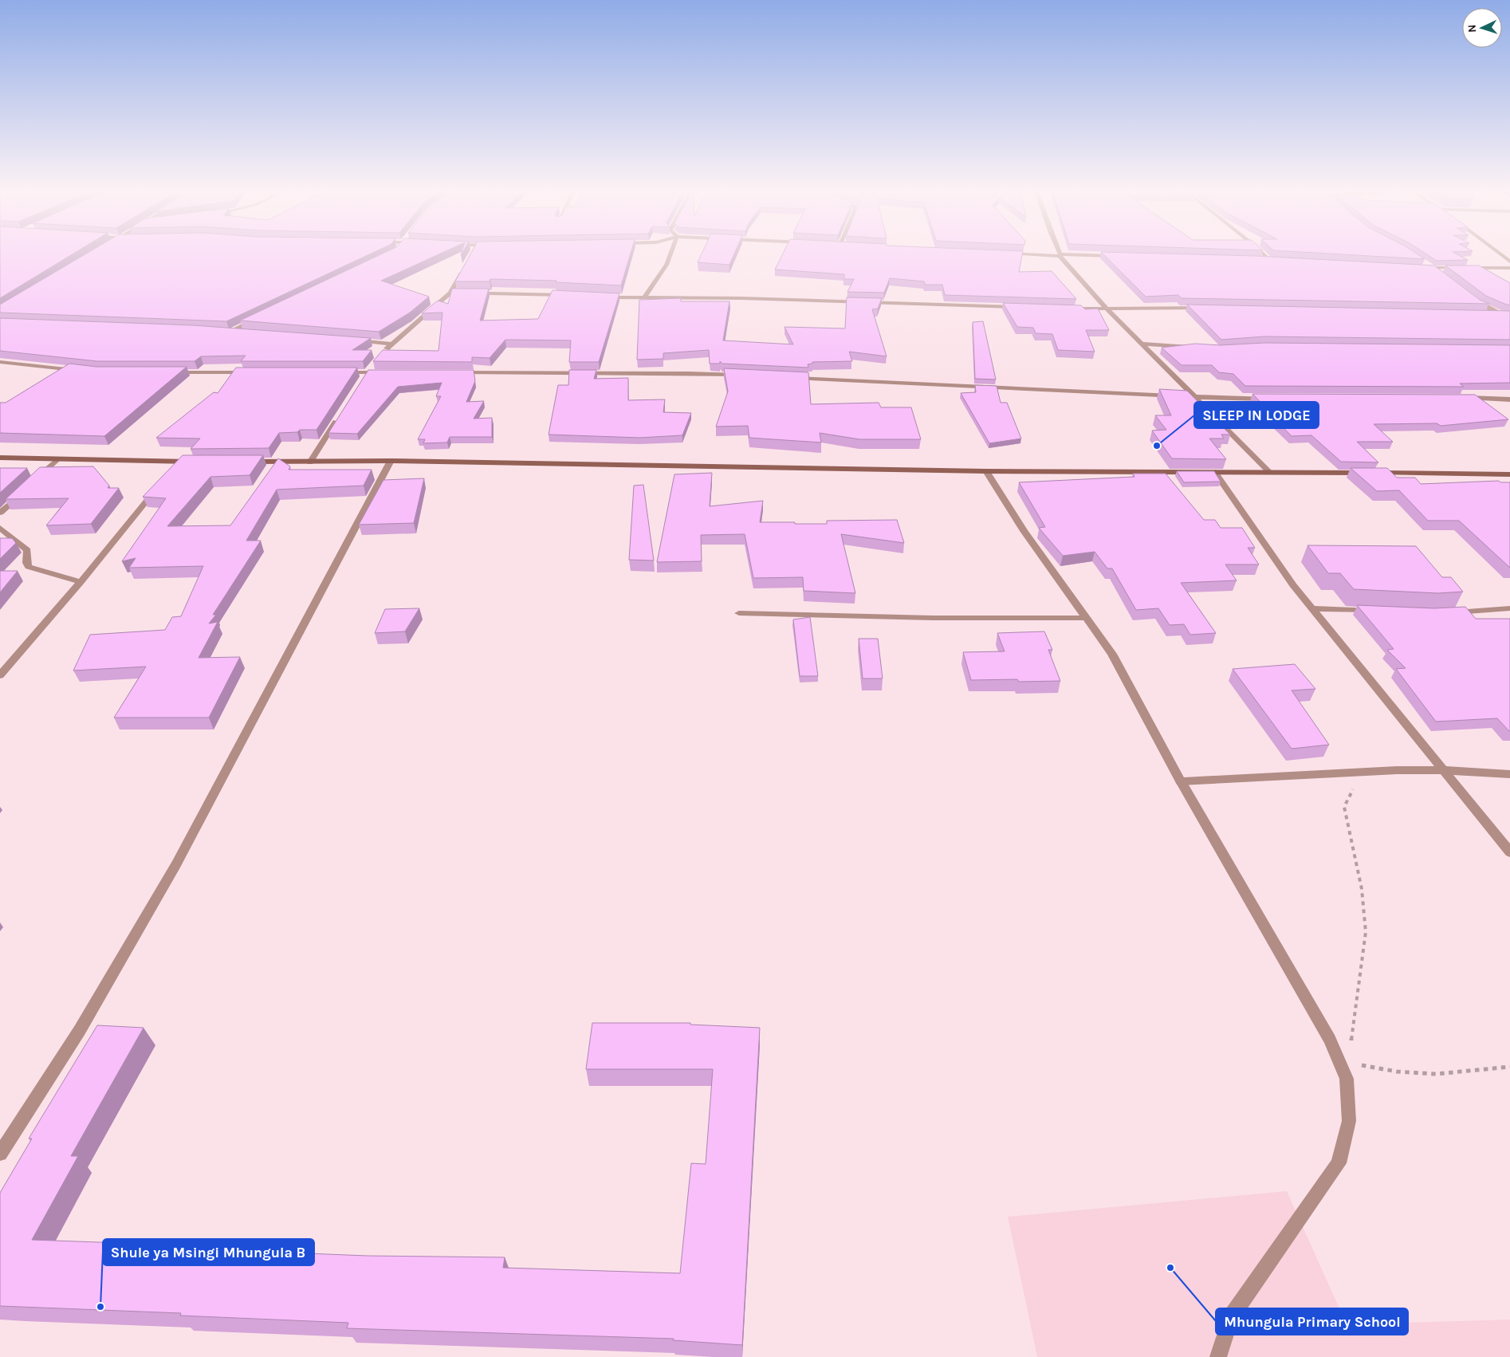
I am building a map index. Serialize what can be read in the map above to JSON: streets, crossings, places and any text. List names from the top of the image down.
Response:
{
  "places": ["SLEEP IN LODGE", "Mhungula Primary School", "Shule ya Msingi Mhungula B"],
  "north": "left"
}
